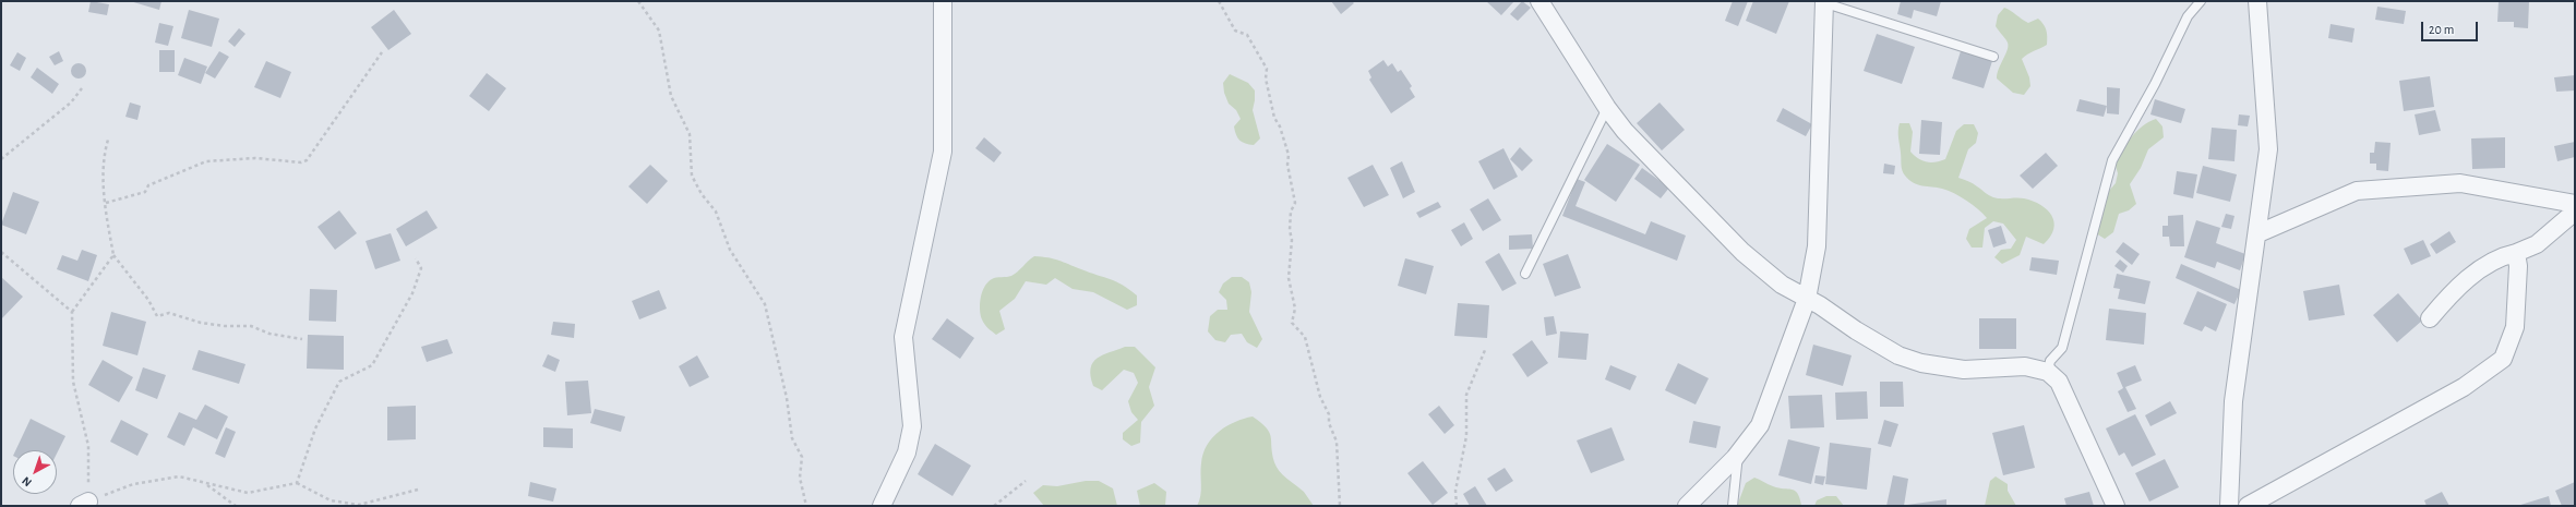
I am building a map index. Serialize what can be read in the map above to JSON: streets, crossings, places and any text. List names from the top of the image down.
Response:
{
  "scale_bar": "20 m",
  "north": "bottom left"
}
